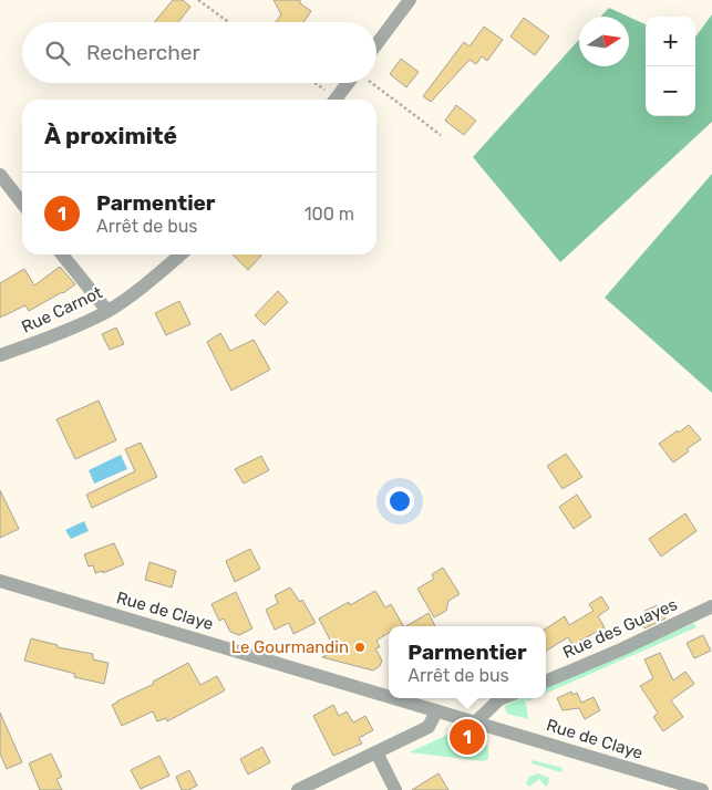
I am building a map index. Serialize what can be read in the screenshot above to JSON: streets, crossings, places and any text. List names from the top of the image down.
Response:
{
  "streets": {
    "street": ["Rue Carnot", "Rue de Claye", "Rue des Guayes"]
  },
  "places": ["Le Gourmandin"],
  "north": "right",
  "page": {
    "map_buttons": ["+", "−"],
    "search": "Rechercher",
    "heading": "À proximité",
    "list": [
      {
        "mark": "1",
        "name": "Parmentier",
        "note": "Arrêt de bus",
        "value": "100 m"
      }
    ],
    "popup": ["Parmentier", "Arrêt de bus"],
    "pins": "1"
  }
}
